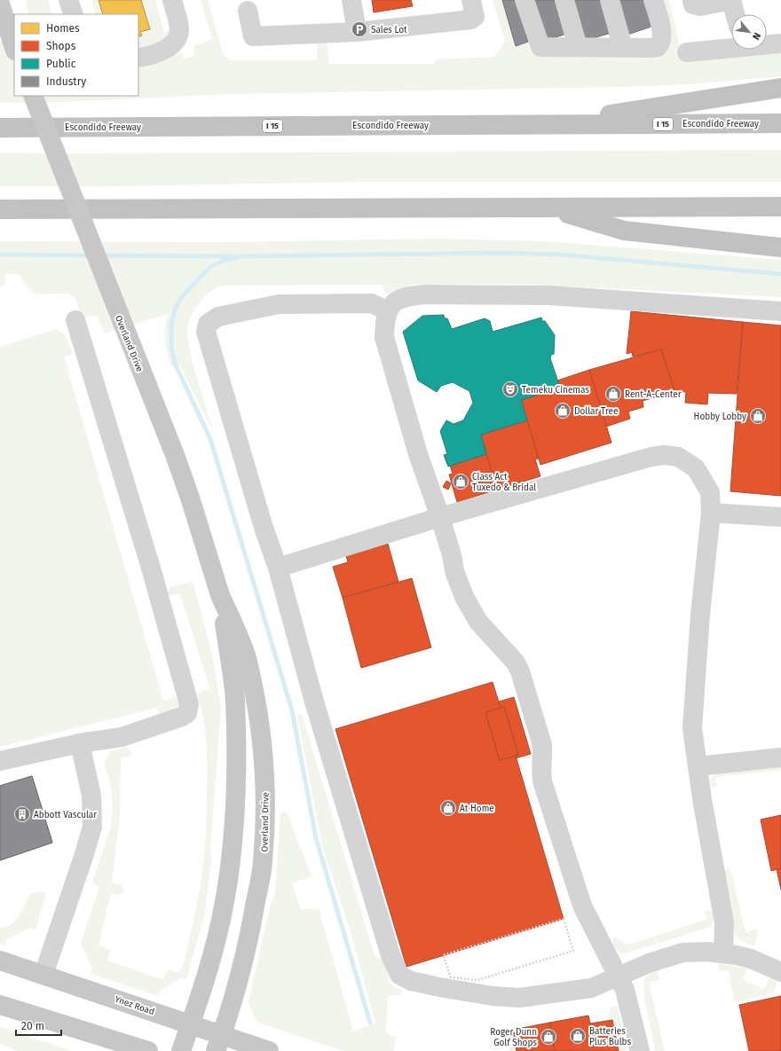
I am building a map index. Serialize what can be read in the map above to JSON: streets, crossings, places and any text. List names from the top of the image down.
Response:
{
  "streets": {
    "highway": ["Escondido Freeway", "I 15"],
    "main road": ["Overland Drive", "Ynez Road"]
  },
  "crossings": [
    ["Overland Drive", "Ynez Road"]
  ],
  "places": {
    "parking": ["Sales Lot"],
    "theatre": ["Temeku Cinemas"],
    "shop": [
      "Rent-A-Center",
      "Dollar Tree",
      "Hobby Lobby",
      "Class Act Tuxedo & Bridal",
      "At Home",
      "Batteries Plus Bulbs",
      "Roger Dunn Golf Shops"
    ],
    "building": ["Abbott Vascular"]
  },
  "legend": [
    "Homes",
    "Shops",
    "Public",
    "Industry"
  ],
  "scale_bar": "20 m",
  "north": "bottom right"
}
